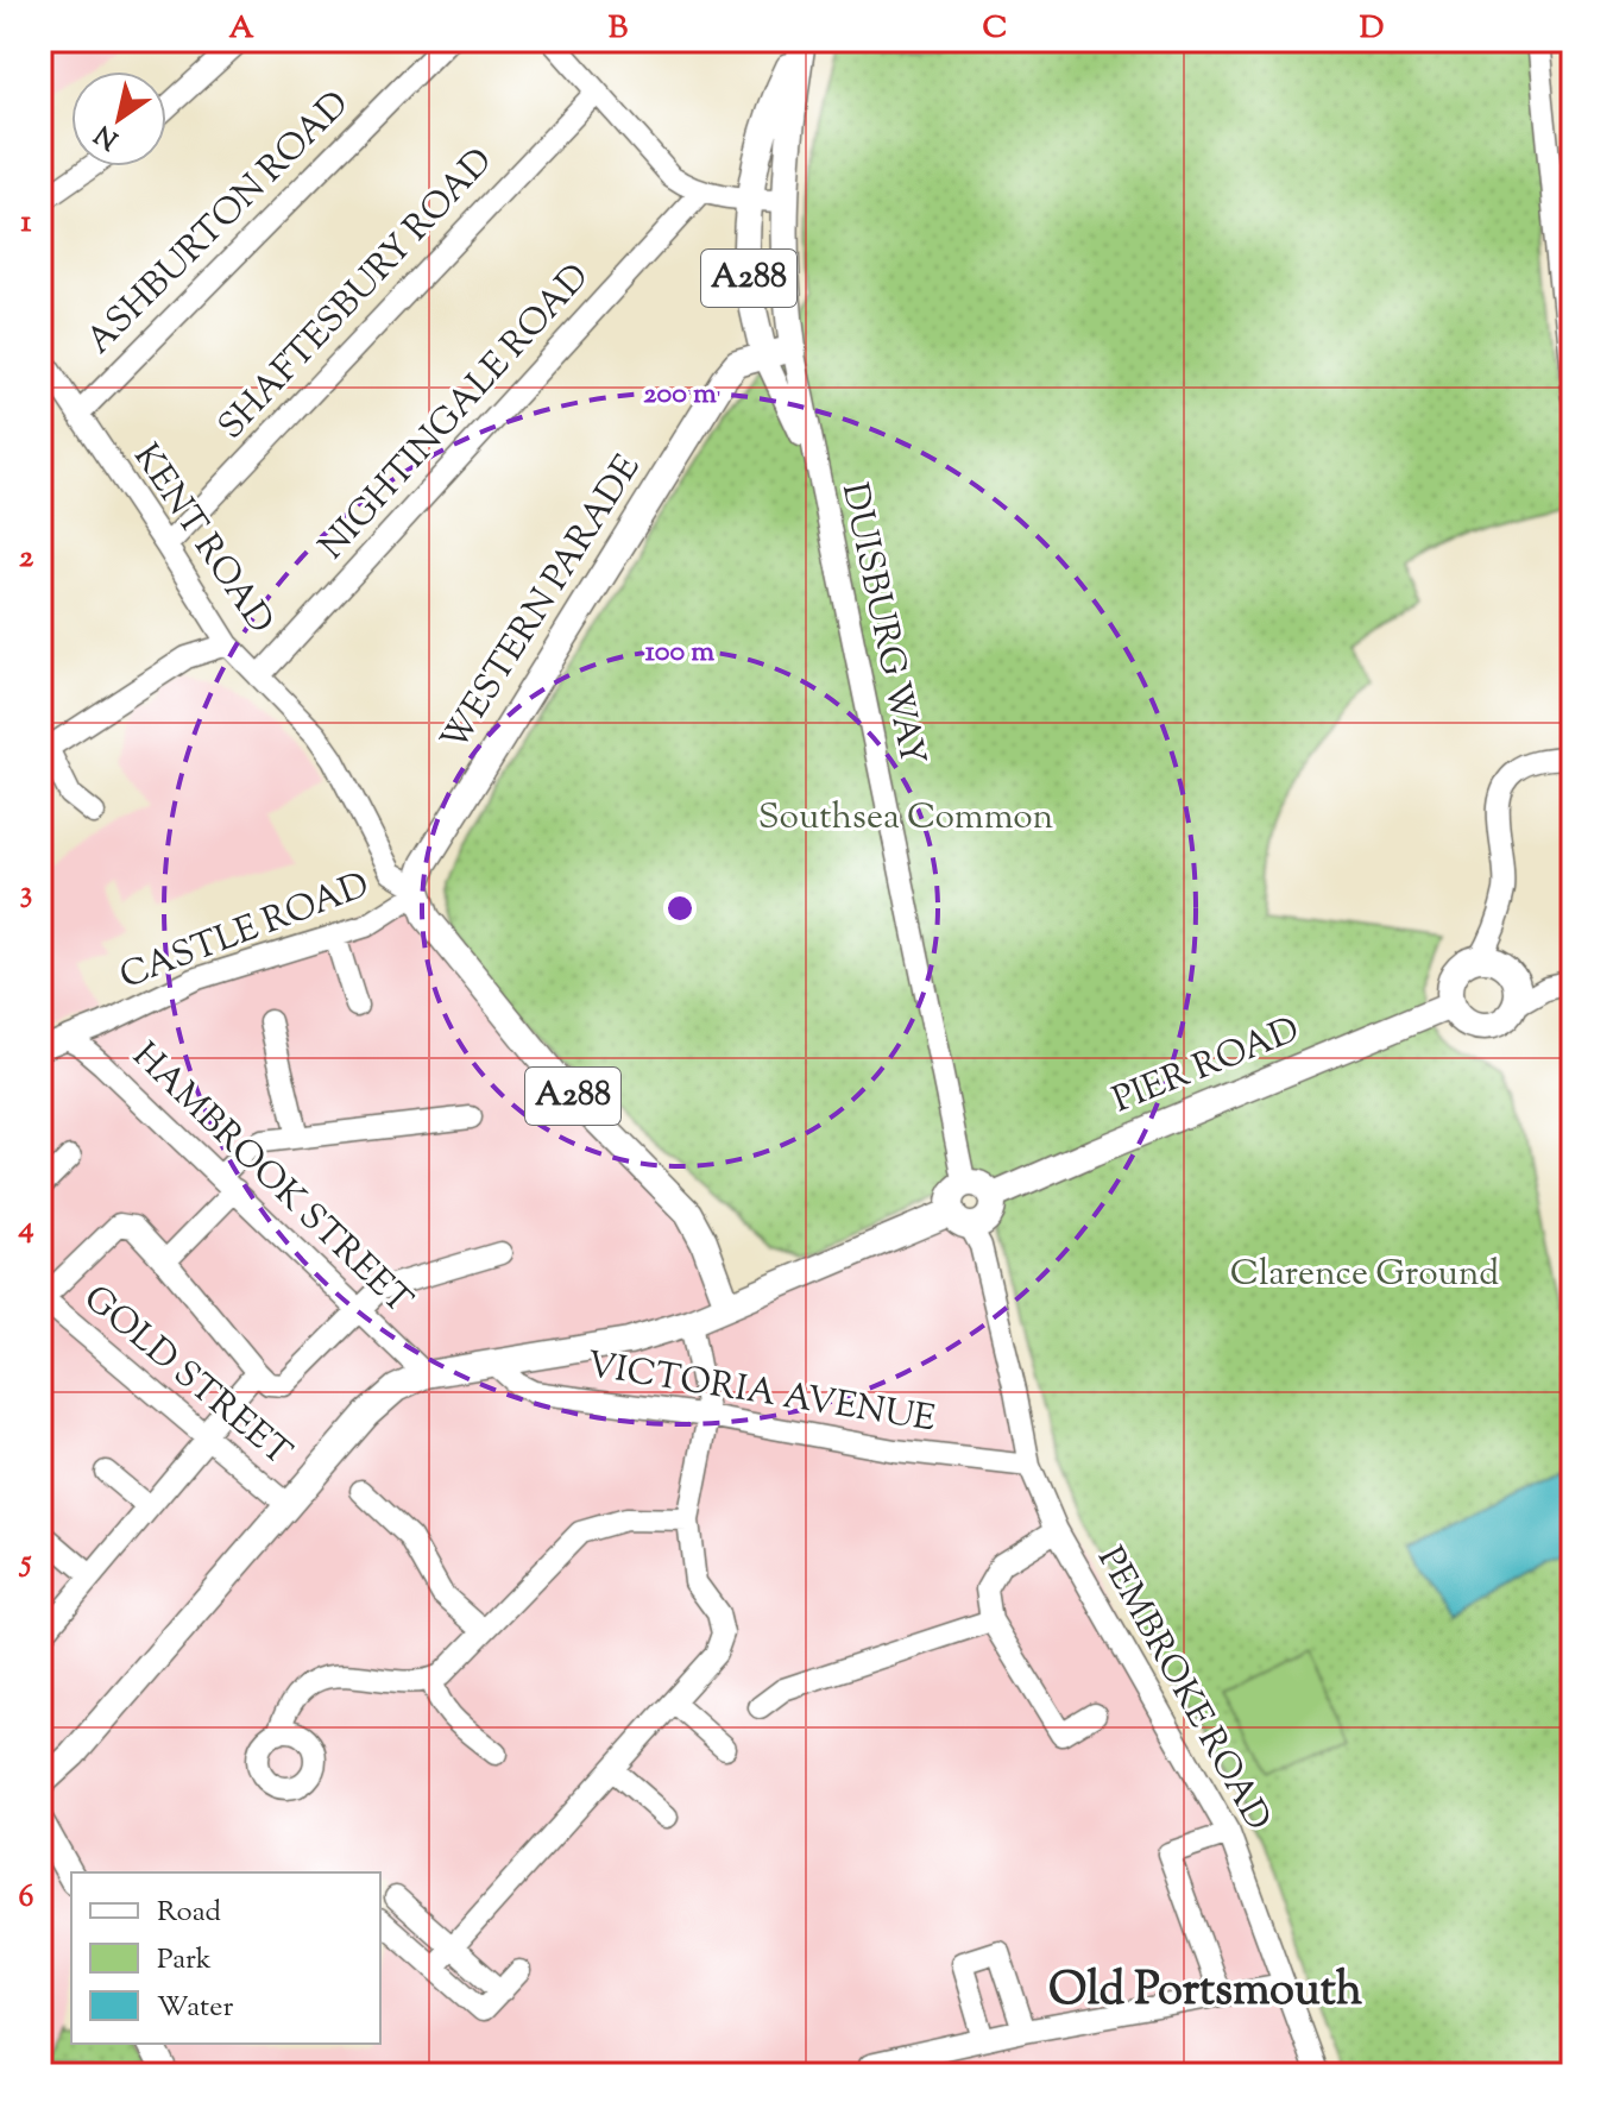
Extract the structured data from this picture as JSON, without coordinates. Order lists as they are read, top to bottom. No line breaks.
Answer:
{"streets":{"main road":["A288","WESTERN PARADE","PIER ROAD"],"street":["ASHBURTON ROAD","SHAFTESBURY ROAD","NIGHTINGALE ROAD","KENT ROAD","DUISBURG WAY","CASTLE ROAD","HAMBROOK STREET","GOLD STREET","VICTORIA AVENUE","PEMBROKE ROAD"]},"crossings":[["ASHBURTON ROAD","KENT ROAD"],["A288","KENT ROAD"],["A288","WESTERN PARADE"],["A288","DUISBURG WAY"],["A288","CASTLE ROAD"],["SHAFTESBURY ROAD","KENT ROAD"],["NIGHTINGALE ROAD","KENT ROAD"],["KENT ROAD","WESTERN PARADE"],["KENT ROAD","CASTLE ROAD"],["WESTERN PARADE","DUISBURG WAY"],["WESTERN PARADE","CASTLE ROAD"],["DUISBURG WAY","PIER ROAD"],["DUISBURG WAY","PEMBROKE ROAD"],["CASTLE ROAD","HAMBROOK STREET"],["PIER ROAD","PEMBROKE ROAD"],["VICTORIA AVENUE","PEMBROKE ROAD"]],"districts":["Old Portsmouth"],"parks":["Southsea Common","Clarence Ground"],"legend":["Road","Park","Water"],"north":"bottom left","grid":{"columns":["A","B","C","D"],"rows":["1","2","3","4","5","6"]},"rings":["200 m","100 m"]}
